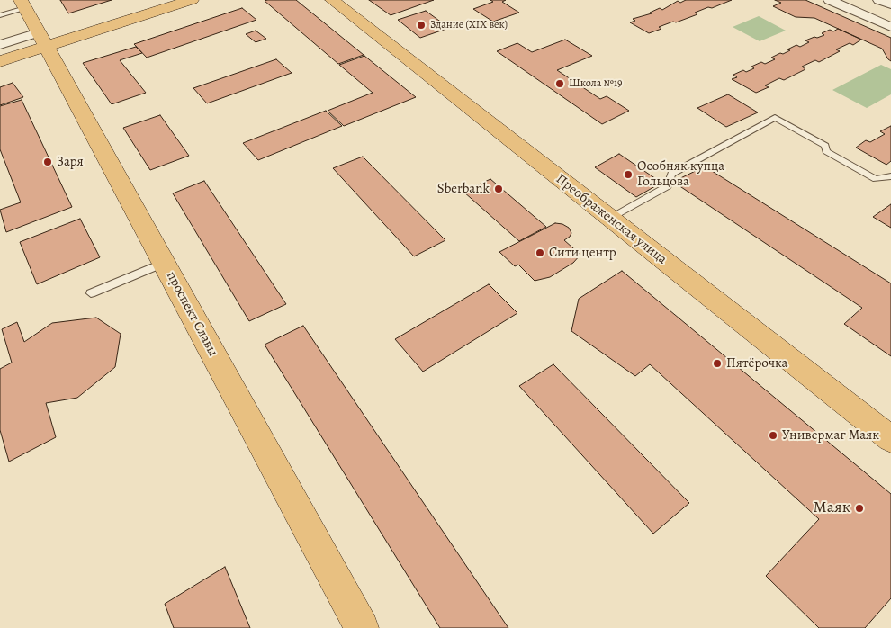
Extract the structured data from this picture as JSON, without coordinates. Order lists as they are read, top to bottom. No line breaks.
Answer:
{"streets":{"main road":["Преображенская улица","проспект Славы"]},"places":["Здание (XIX век)","Школа №19","Заря","Особняк купца Гольцова","Sberbank","Сити центр","Пятёрочка","Универмаг Маяк","Маяк"]}
